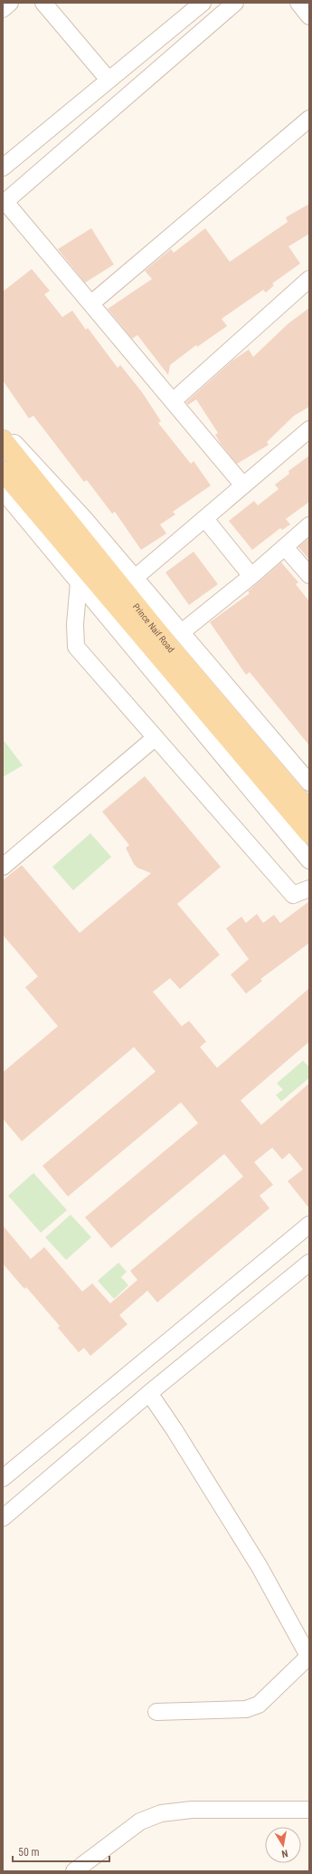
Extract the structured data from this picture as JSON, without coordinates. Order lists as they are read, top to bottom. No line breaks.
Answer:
{"streets":{"main road":["Prince Naif Road"]},"scale_bar":"50 m","north":"bottom"}
